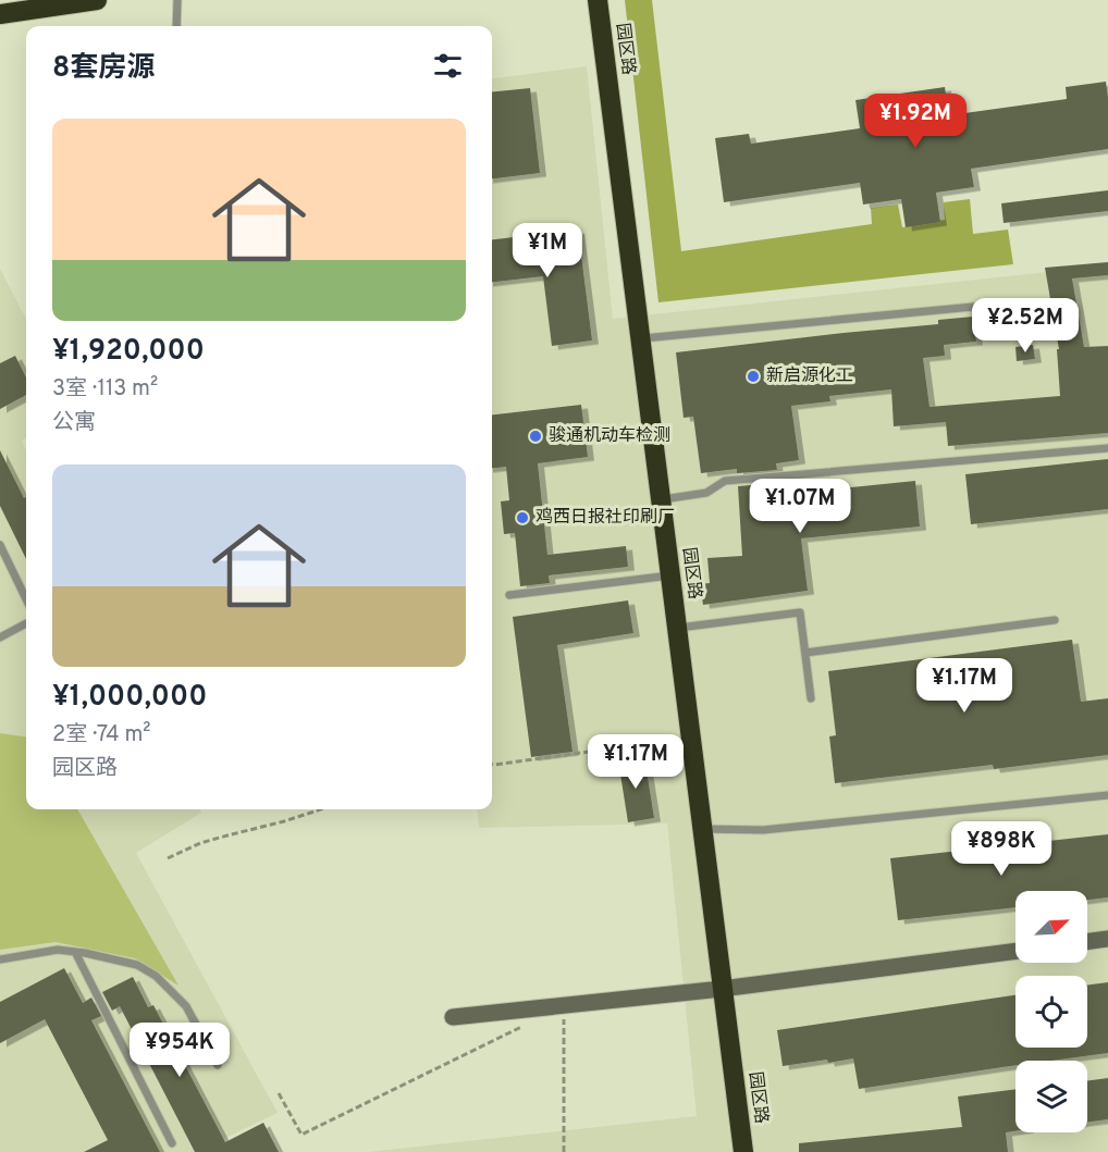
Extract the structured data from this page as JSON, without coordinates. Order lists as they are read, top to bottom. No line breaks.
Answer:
{"streets":{"highway":["园区路"]},"places":["新启源化工","骏通机动车检测","鸡西日报社印刷厂"],"north":"top right","page":{"heading":"8套房源","price":["¥1.92M","¥1M","¥2.52M","¥1.07M","¥1.17M","¥1.17M","¥898K","¥954K"],"list":[{"name":"¥1,920,000","note":"3室 · 113 m² · 公寓"},{"name":"¥1,000,000","note":"2室 · 74 m² · 园区路"}]}}
